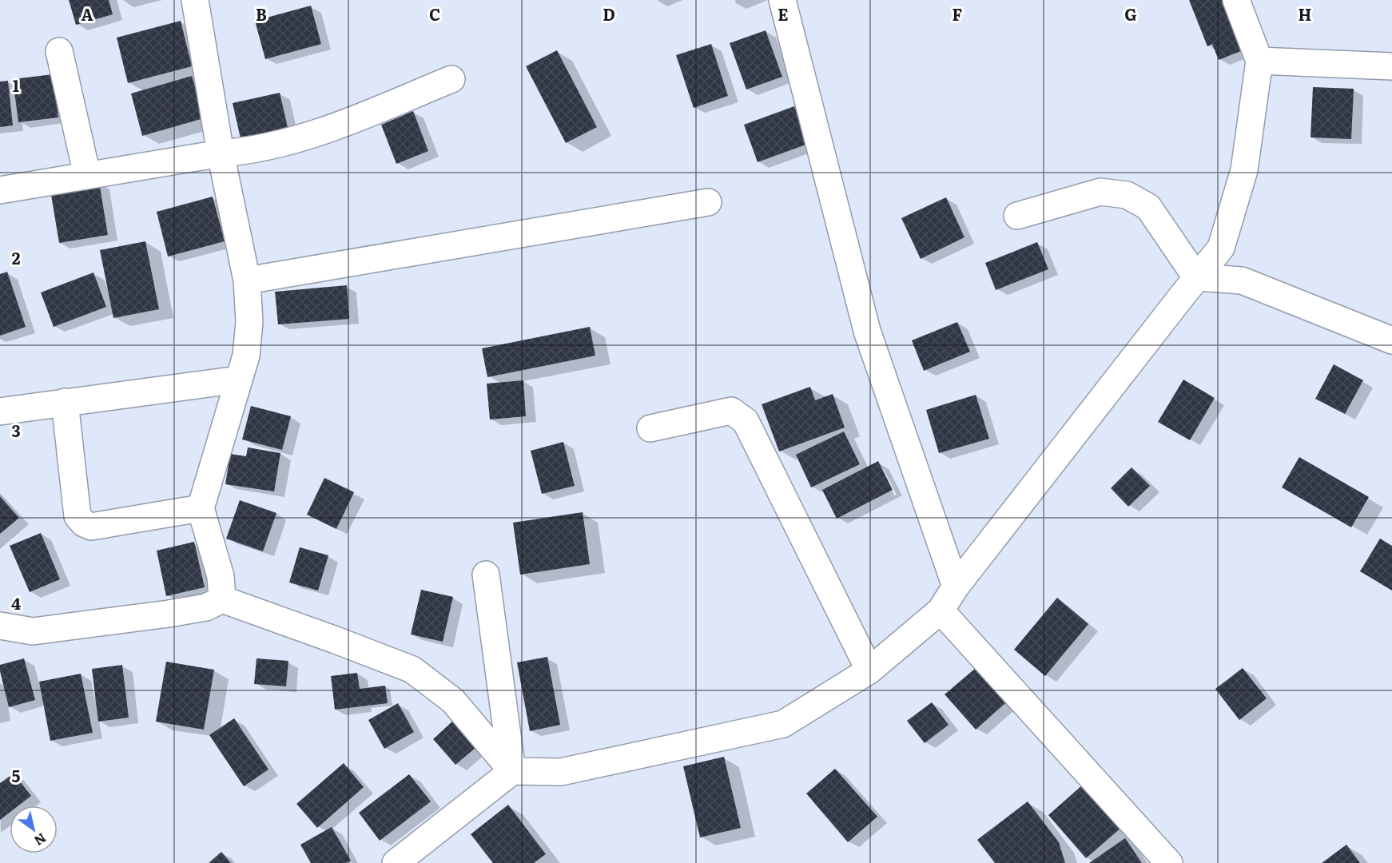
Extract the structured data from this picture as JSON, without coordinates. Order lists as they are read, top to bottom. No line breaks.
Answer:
{"north":"bottom right","grid":{"columns":["A","B","C","D","E","F","G","H"],"rows":["1","2","3","4","5"]}}
